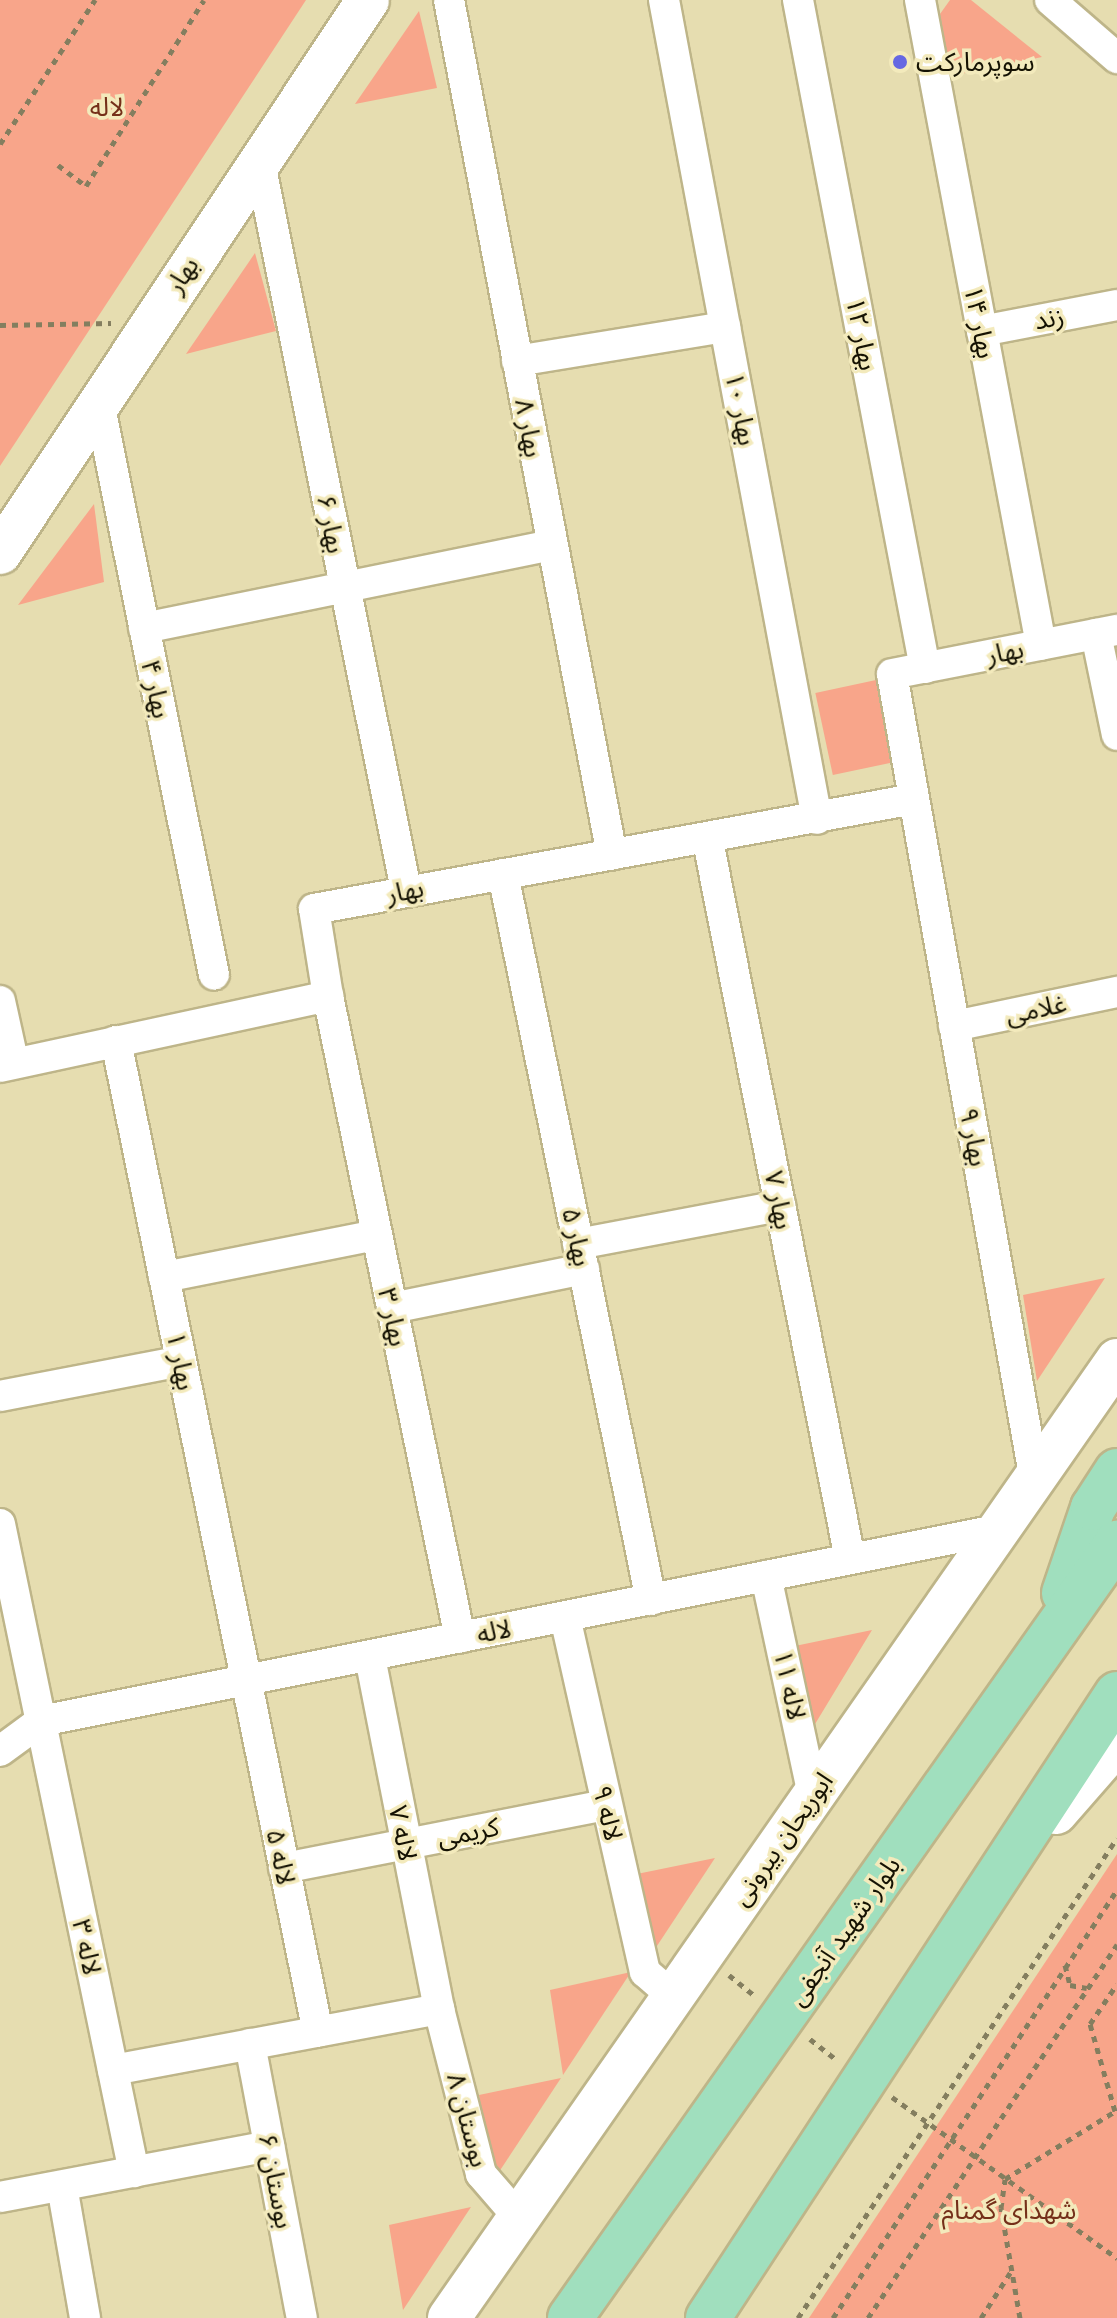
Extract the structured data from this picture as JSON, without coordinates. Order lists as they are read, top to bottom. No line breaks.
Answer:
{"streets":{"main road":["بلوار شهید آنجفی"],"street":["بهار","زند","بهار ۱۴","بهار ۱۲","بهار ۱۰","بهار ۸","بهار ۶","بهار ۴","غلامی","بهار ۹","بهار ۷","بهار ۵","بهار ۳","بهار ۱","لاله","لاله ۱۱","لاله ۹","کریمی","لاله ۷","ابوریحان بیرونی","لاله ۵","لاله ۳","بوستان ۸","بوستان ۶"]},"crossings":[["بهار","بهار ۱۴"],["بهار","بهار ۱۲"],["بهار","بهار ۱۰"],["بهار","بهار ۸"],["بهار","بهار ۶"],["بهار","بهار ۴"],["بهار","بهار ۹"],["بهار","بهار ۷"],["بهار","بهار ۵"],["بهار","بهار ۳"],["زند","بهار ۱۴"],["غلامی","بهار ۹"],["بهار ۹","ابوریحان بیرونی"],["بهار ۷","لاله"],["بهار ۵","لاله"],["بهار ۳","لاله"],["بهار ۱","لاله"],["بهار ۱","لاله ۵"],["لاله","لاله ۱۱"],["لاله","لاله ۹"],["لاله","لاله ۷"],["لاله","ابوریحان بیرونی"],["لاله","لاله ۵"],["لاله","لاله ۳"],["لاله ۱۱","ابوریحان بیرونی"],["لاله ۹","کریمی"],["لاله ۹","ابوریحان بیرونی"],["کریمی","لاله ۷"],["کریمی","لاله ۵"],["لاله ۷","بوستان ۸"],["ابوریحان بیرونی","بوستان ۸"]],"parks":["لاله","شهدای گمنام"],"places":["سوپرمارکت"]}
